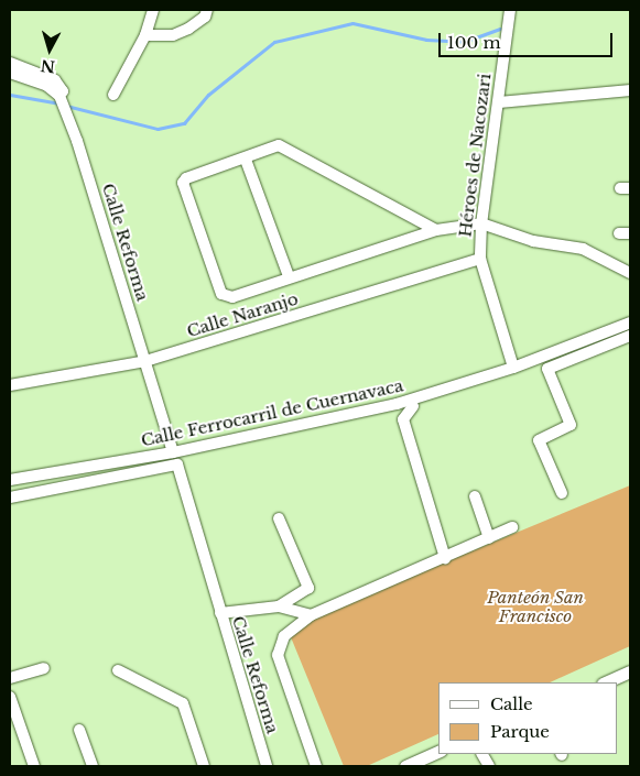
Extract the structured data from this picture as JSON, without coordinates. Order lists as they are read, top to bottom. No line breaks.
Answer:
{"streets":{"street":["Héroes de Nacozari","Calle Reforma","Calle Naranjo","Calle Ferrocarril de Cuernavaca"]},"crossings":[["Héroes de Nacozari","Calle Naranjo"],["Héroes de Nacozari","Calle Ferrocarril de Cuernavaca"],["Calle Reforma","Calle Naranjo"],["Calle Reforma","Calle Ferrocarril de Cuernavaca"]],"parks":["Panteón San Francisco"],"legend":["Calle","Parque"],"scale_bar":"100 m","north":"bottom"}
